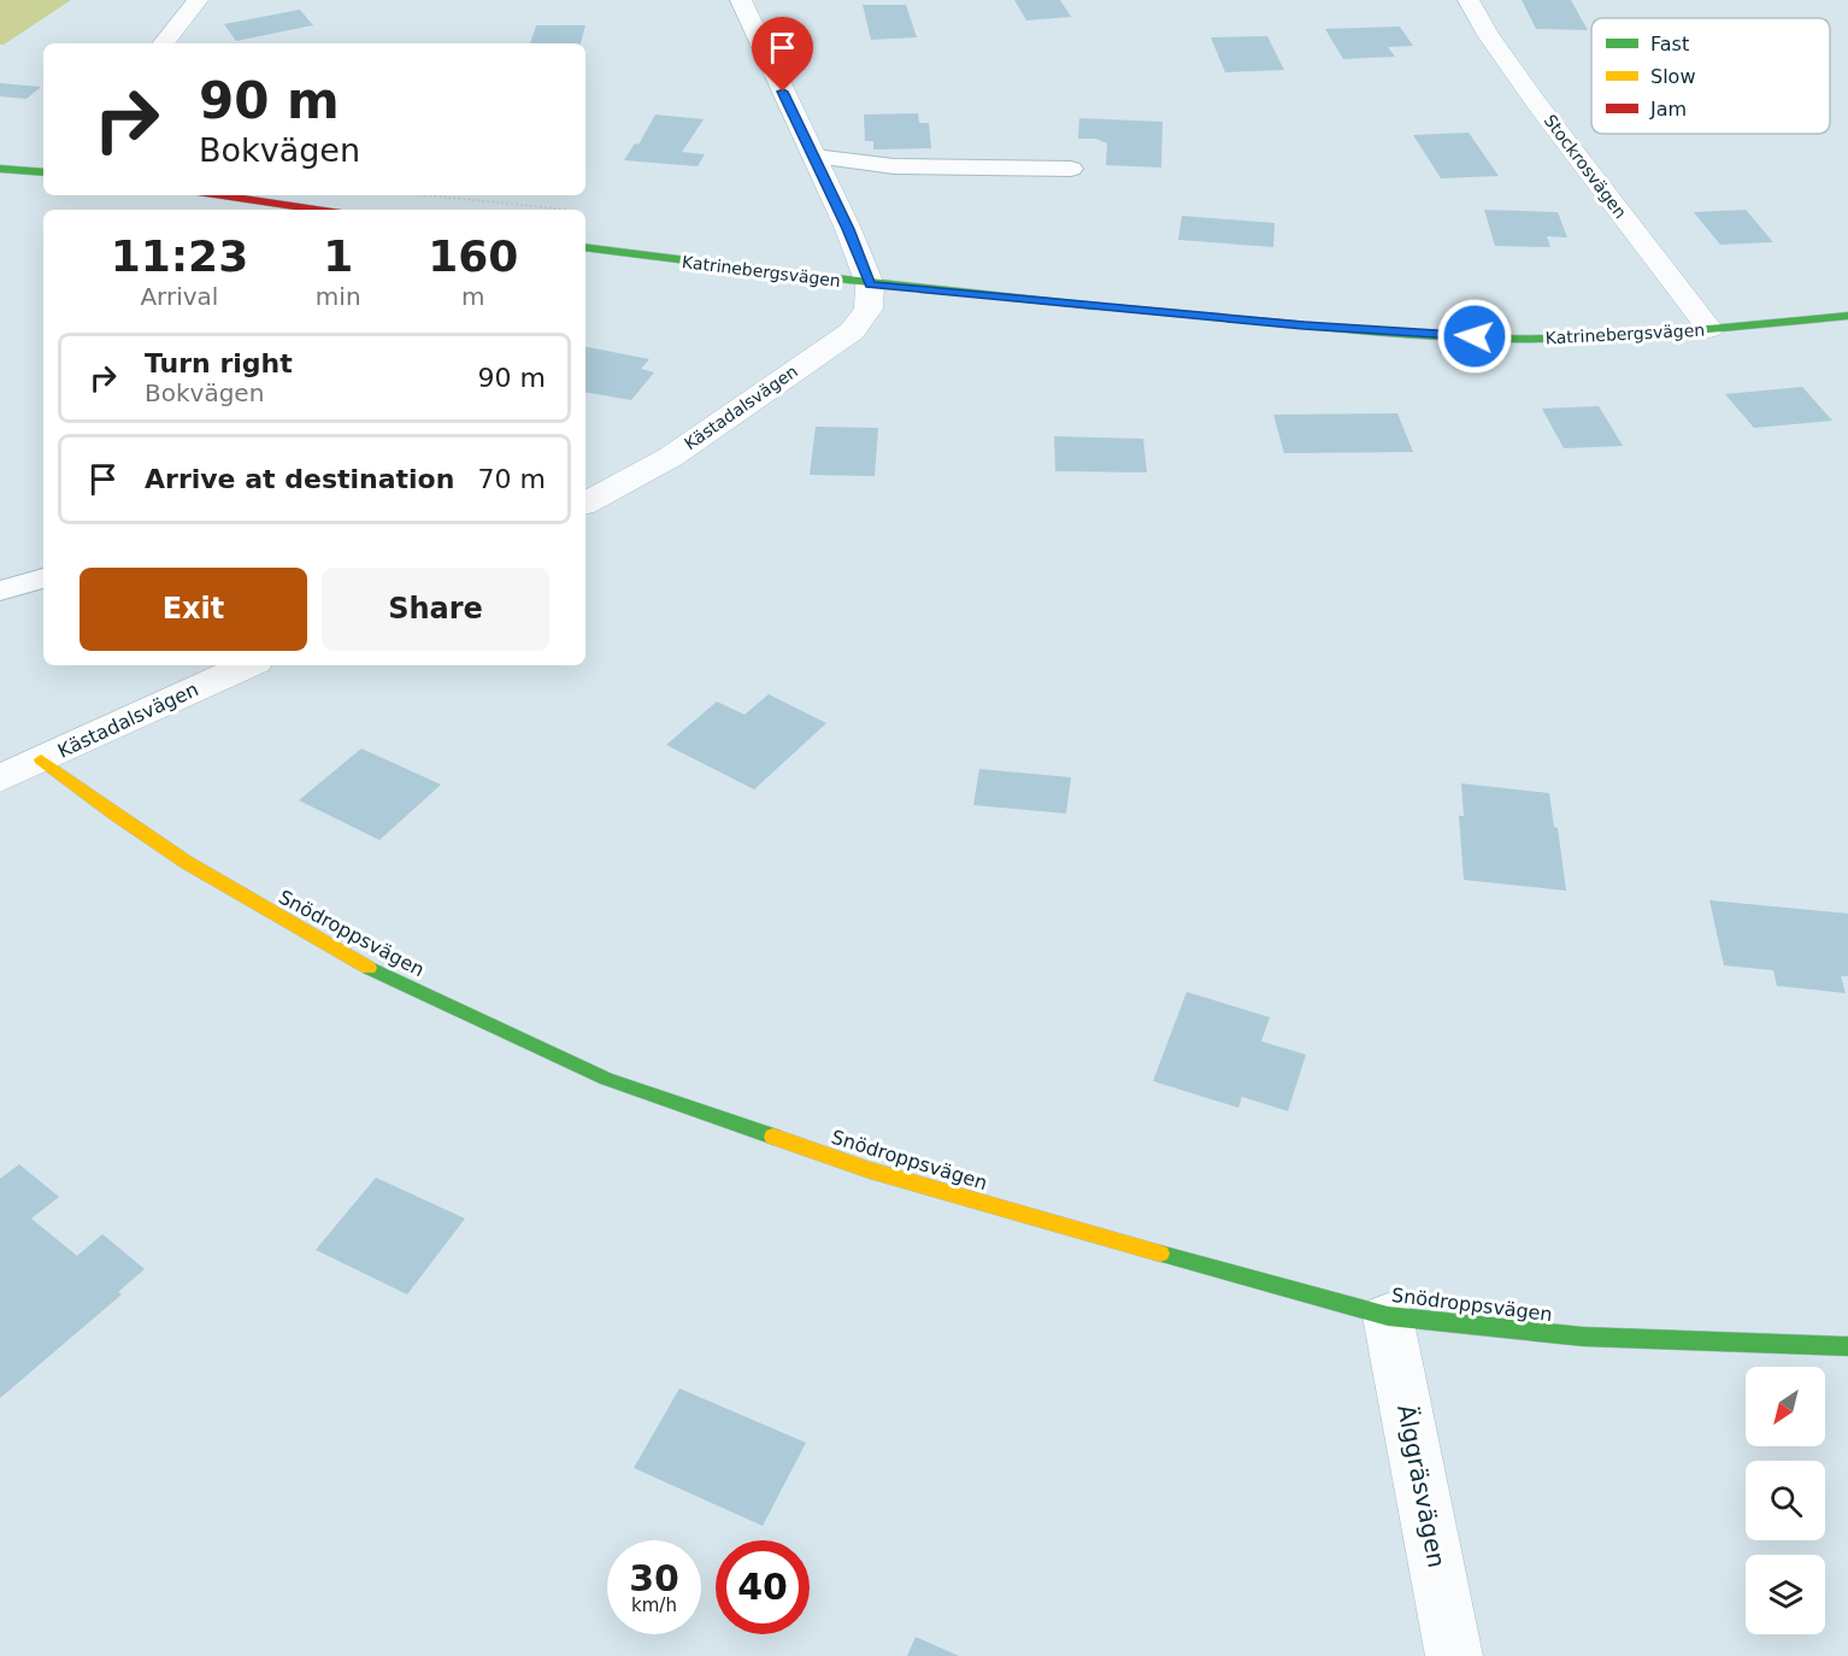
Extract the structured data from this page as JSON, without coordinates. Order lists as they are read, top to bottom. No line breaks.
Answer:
{"streets":{"street":["Stockrosvägen","Katrinebergsvägen","Kästadalsvägen","Snödroppsvägen","Älggräsvägen"]},"crossings":[["Stockrosvägen","Katrinebergsvägen"],["Katrinebergsvägen","Kästadalsvägen"],["Kästadalsvägen","Snödroppsvägen"],["Snödroppsvägen","Älggräsvägen"]],"legend":["Fast","Slow","Jam"],"north":"bottom left","page":{"turn":["90 m","Bokvägen"],"eta":["11:23","Arrival","1","min","160","m"],"list":[{"name":"Turn right","note":"Bokvägen","value":"90 m"},{"name":"Arrive at destination","value":"70 m"}],"buttons":["Exit","Share"],"speed":"30 km/h","limit":"40"}}
